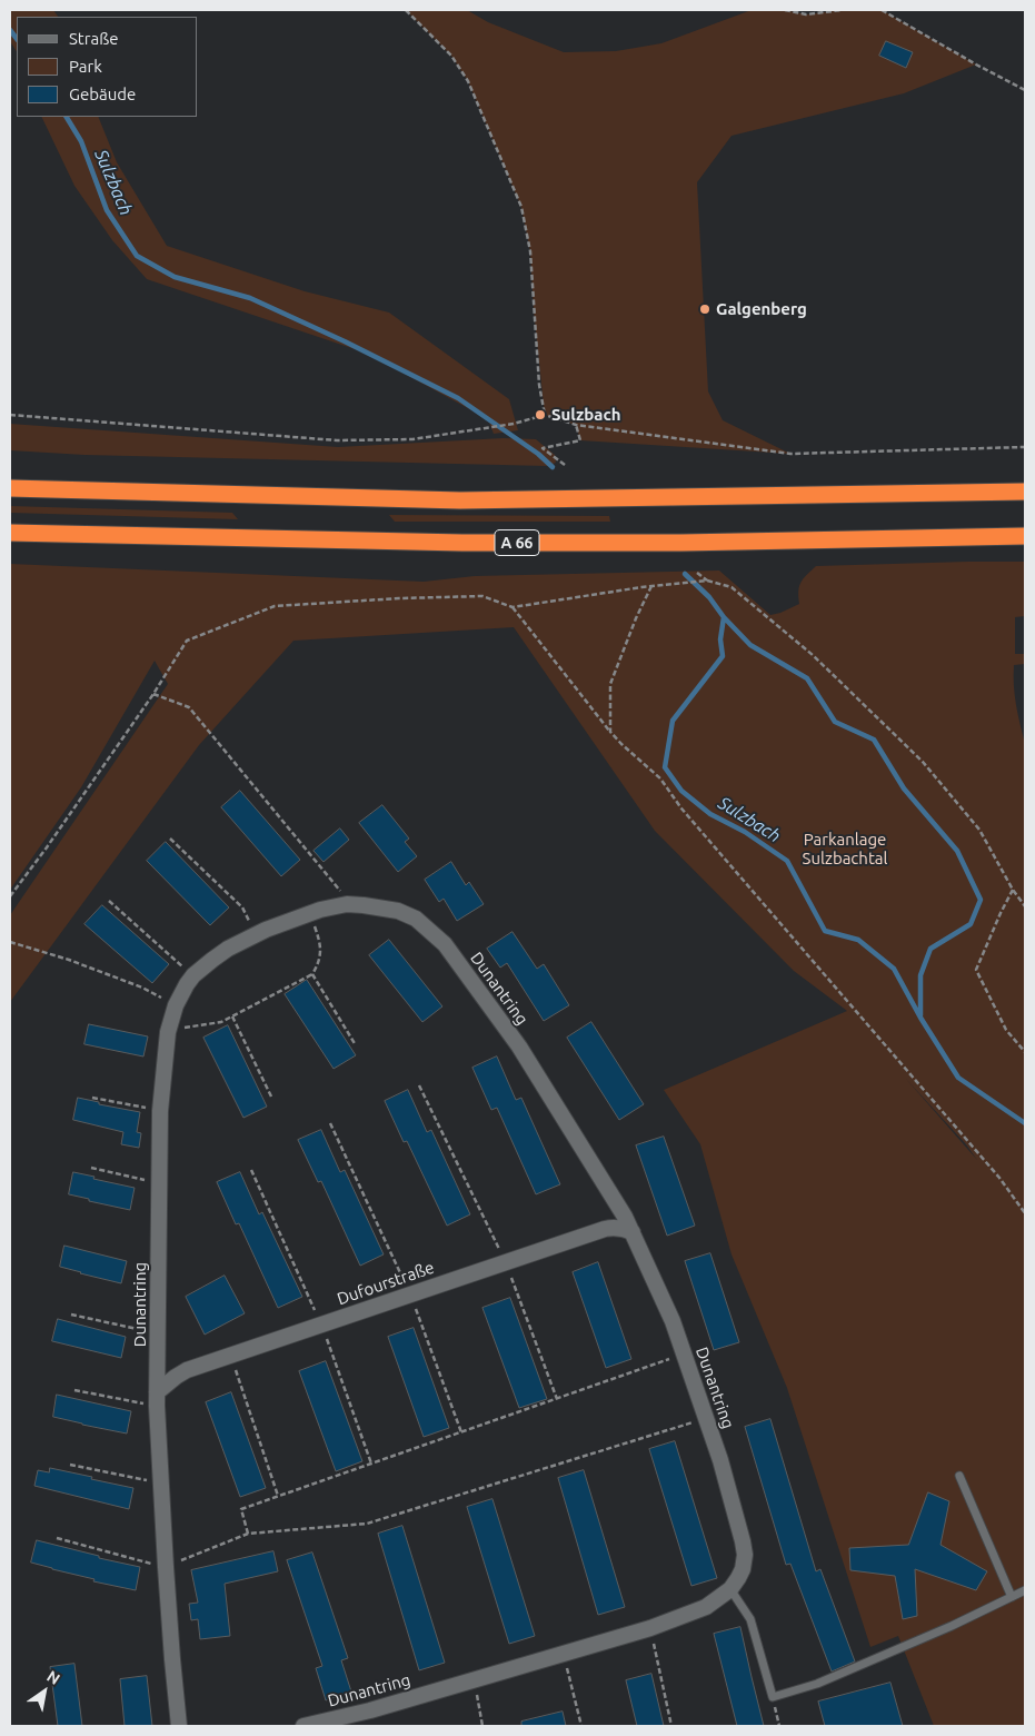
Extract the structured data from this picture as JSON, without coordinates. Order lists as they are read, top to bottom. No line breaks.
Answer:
{"streets":{"highway":["A 66"],"street":["Dunantring","Dufourstraße"]},"crossings":[["Dunantring","Dufourstraße"]],"water":["Sulzbach"],"parks":["Parkanlage Sulzbachtal"],"places":["Galgenberg","Sulzbach"],"legend":["Straße","Park","Gebäude"],"north":"top right"}
